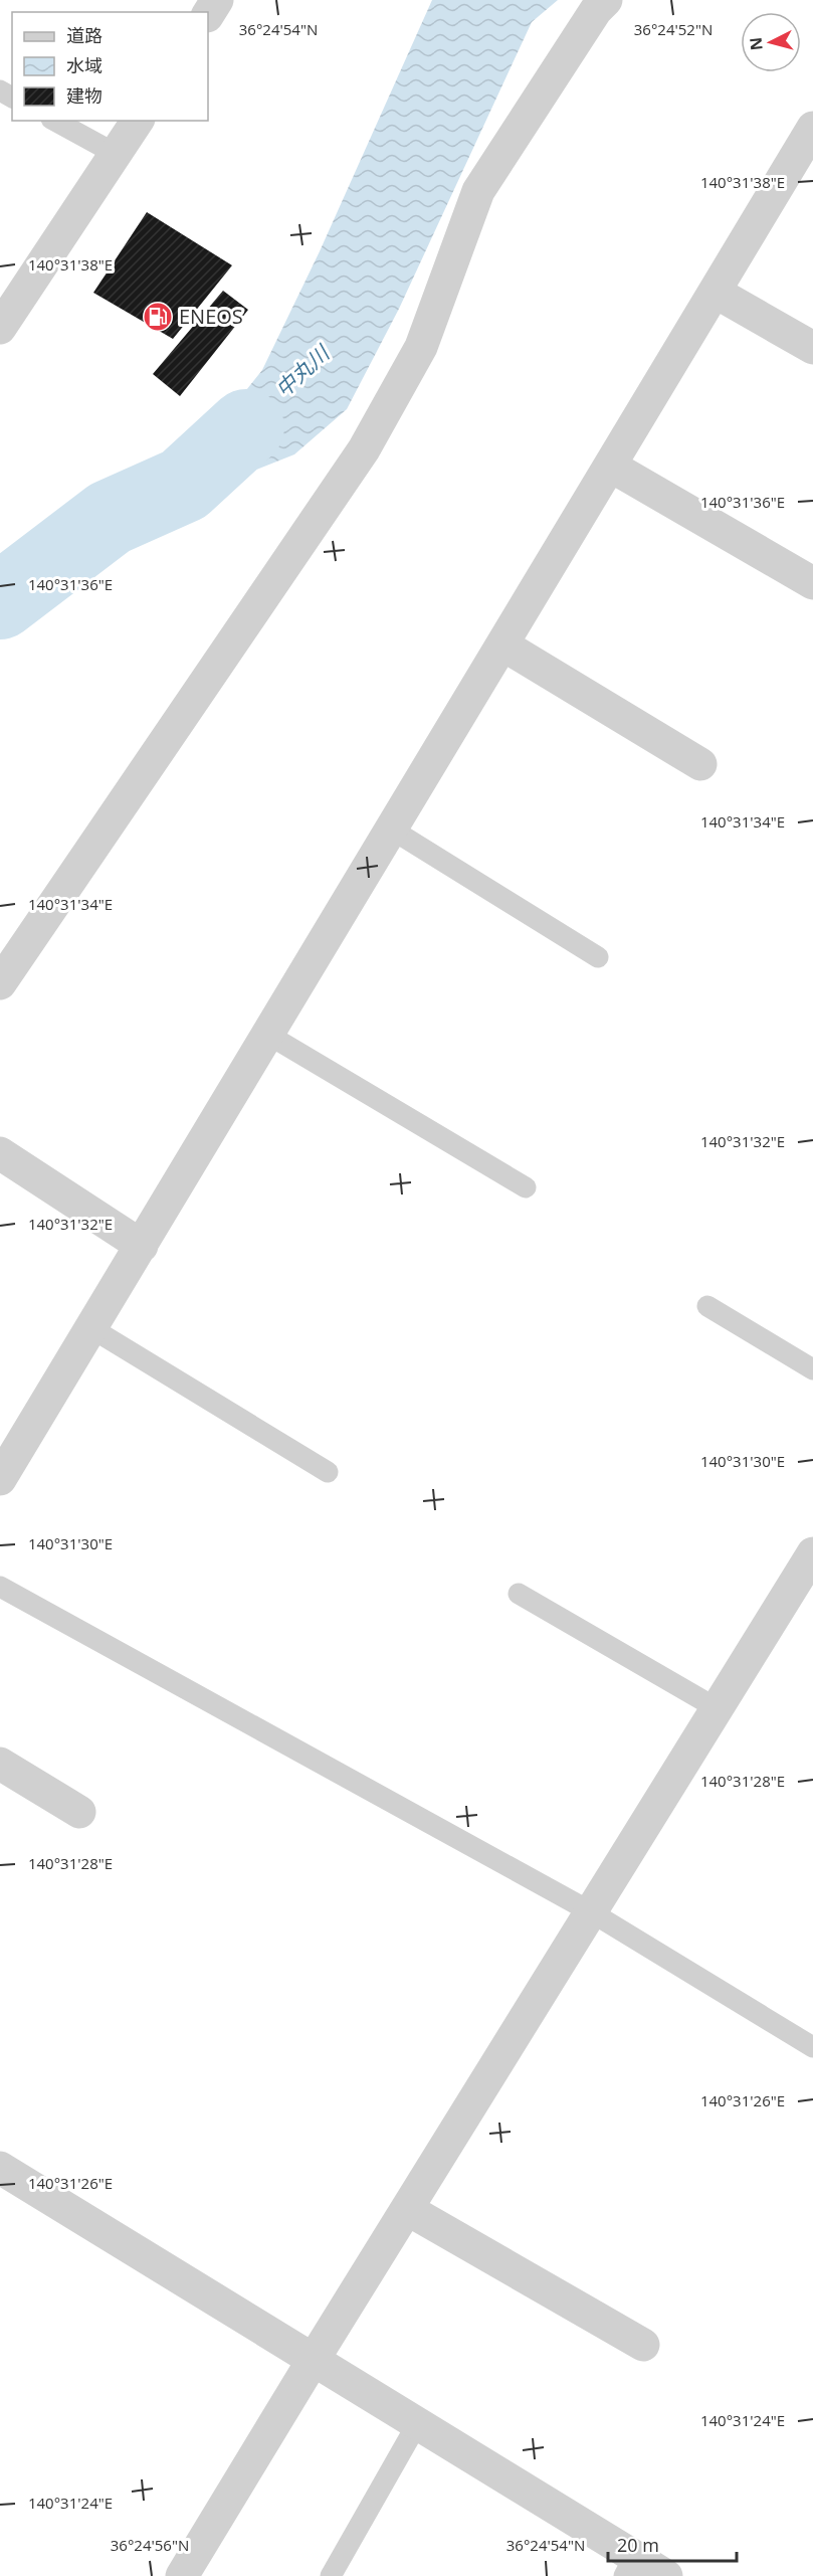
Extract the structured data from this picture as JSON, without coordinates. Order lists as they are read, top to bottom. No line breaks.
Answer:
{"water":["中丸川"],"places":{"fuel station":["ENEOS"]},"legend":["道路","水域","建物"],"scale_bar":"20 m","north":"left","coordinates":["36°24'54\"N","36°24'52\"N","140°31'38\"E","140°31'36\"E","140°31'34\"E","140°31'32\"E","140°31'30\"E","140°31'28\"E","140°31'26\"E","140°31'24\"E","36°24'56\"N"]}
